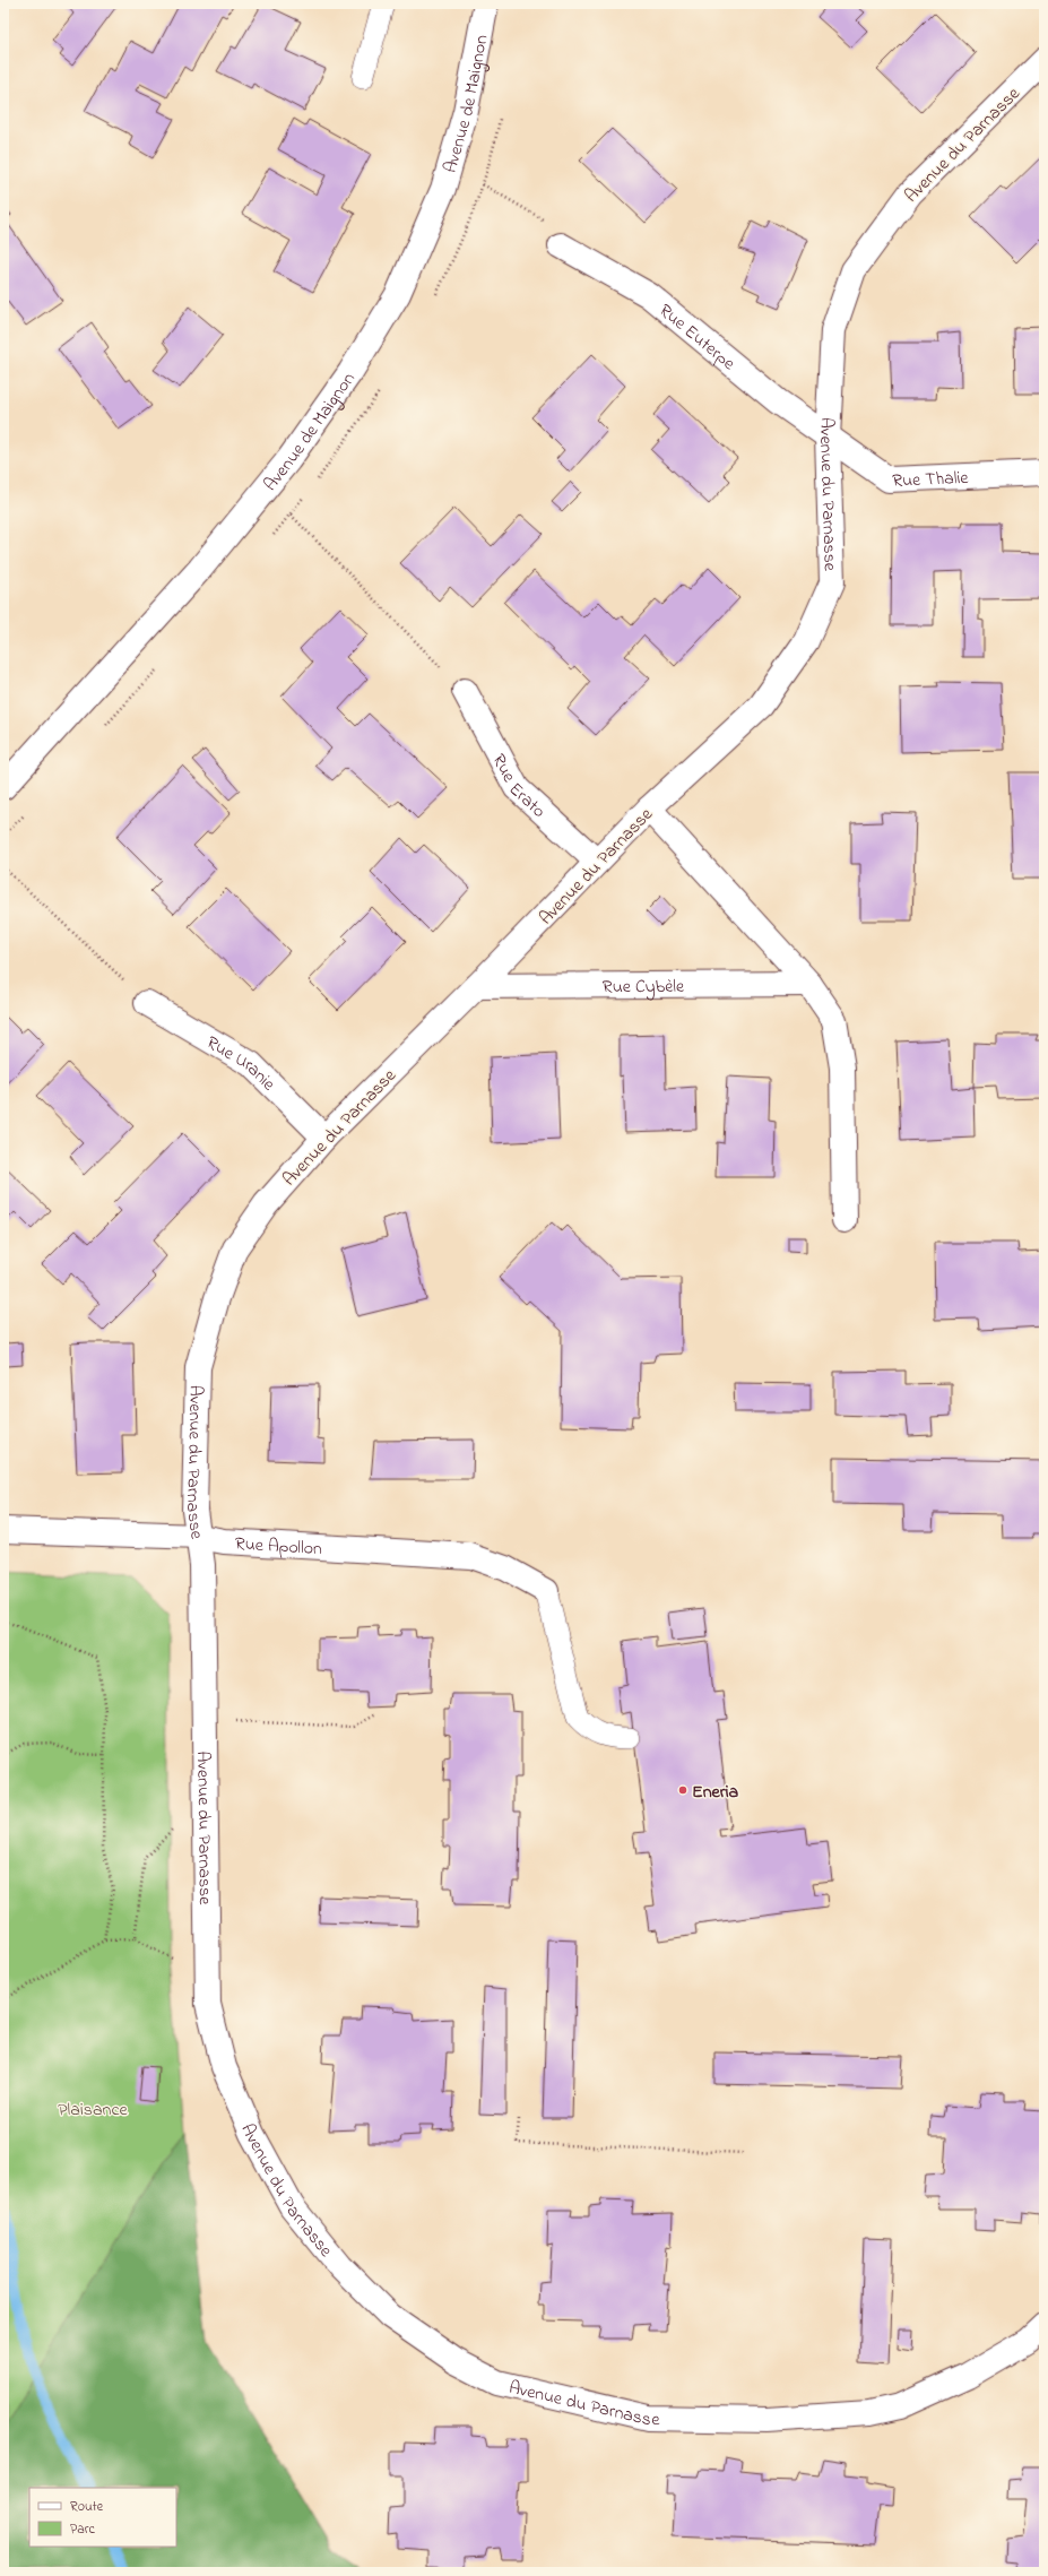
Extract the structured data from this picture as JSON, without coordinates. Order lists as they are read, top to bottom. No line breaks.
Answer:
{"streets":{"street":["Avenue de Maignon","Avenue du Parnasse","Rue Euterpe","Rue Thalie","Rue Erato","Rue Cybèle","Rue Uranie","Rue Apollon"]},"crossings":[["Avenue du Parnasse","Rue Euterpe"],["Avenue du Parnasse","Rue Thalie"],["Avenue du Parnasse","Rue Erato"],["Avenue du Parnasse","Rue Cybèle"],["Avenue du Parnasse","Rue Uranie"],["Avenue du Parnasse","Rue Apollon"],["Rue Euterpe","Rue Thalie"]],"parks":["Plaisance"],"places":["Eneria"],"legend":["Route","Parc"]}
